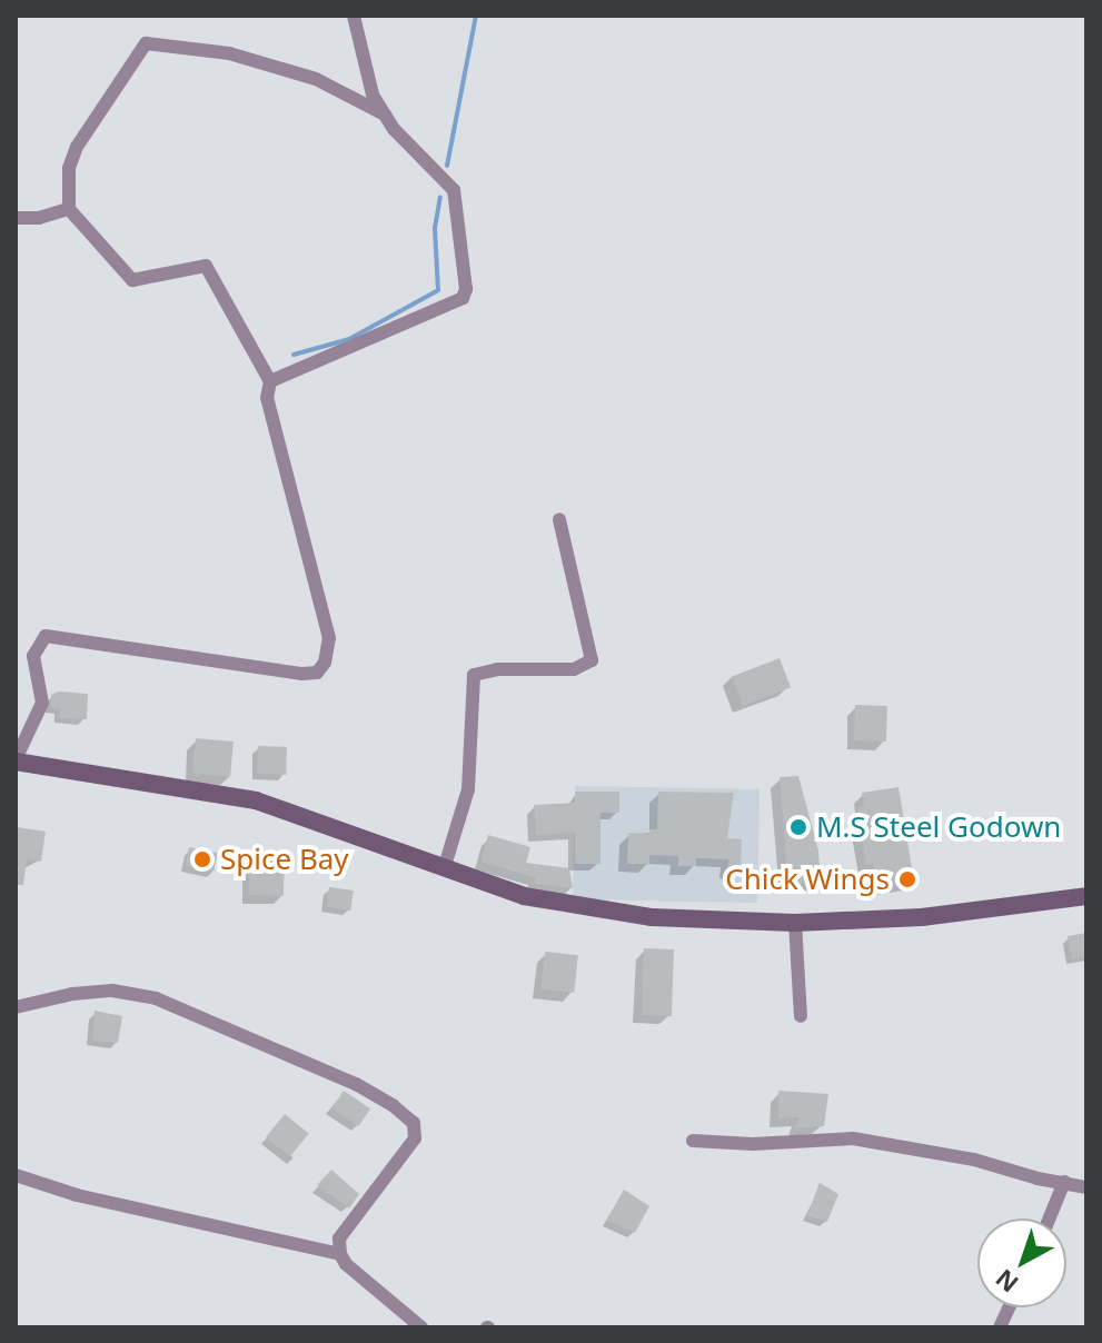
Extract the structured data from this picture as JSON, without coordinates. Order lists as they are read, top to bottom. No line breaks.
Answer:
{"places":["M.S Steel Godown","Spice Bay","Chick Wings"],"north":"bottom left"}
